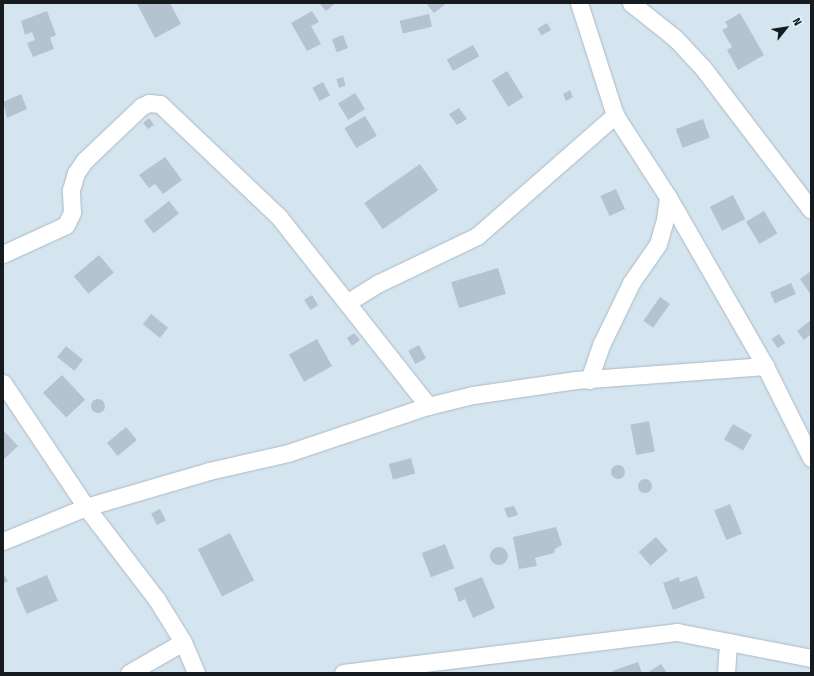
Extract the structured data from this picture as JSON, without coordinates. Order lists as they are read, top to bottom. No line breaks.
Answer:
{"north":"top right"}
